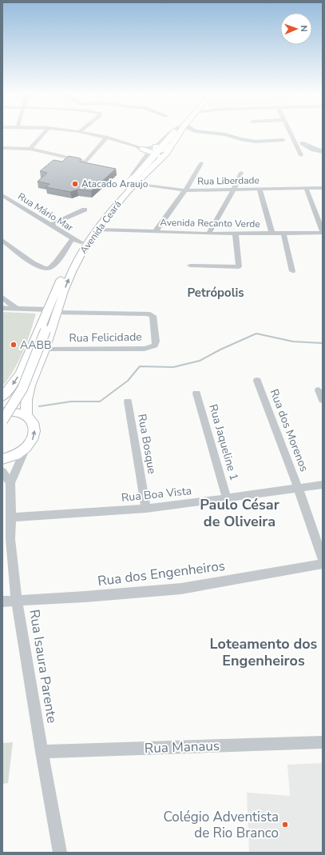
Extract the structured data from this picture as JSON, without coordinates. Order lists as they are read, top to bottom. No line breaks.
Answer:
{"streets":{"main road":["Avenida Ceará"],"street":["Rua Liberdade","Rua Mário Mar","Avenida Recanto Verde","Rua Felicidade","Rua dos Morenos","Rua Jaqueline 1","Rua Bosque","Rua Boa Vista","Rua dos Engenheiros","Rua Isaura Parente","Rua Manaus"]},"crossings":[["Rua Liberdade","Avenida Ceará"],["Rua Mário Mar","Avenida Ceará"],["Avenida Recanto Verde","Avenida Ceará"],["Avenida Ceará","Rua Felicidade"],["Rua dos Morenos","Rua Boa Vista"],["Rua Jaqueline 1","Rua Boa Vista"],["Rua Bosque","Rua Boa Vista"],["Rua Boa Vista","Rua Isaura Parente"],["Rua dos Engenheiros","Rua Isaura Parente"],["Rua Isaura Parente","Rua Manaus"]],"districts":["Petrópolis","Paulo César de Oliveira","Loteamento dos Engenheiros"],"places":["Atacado Araujo","AABB","Colégio Adventista de Rio Branco"],"north":"right"}
